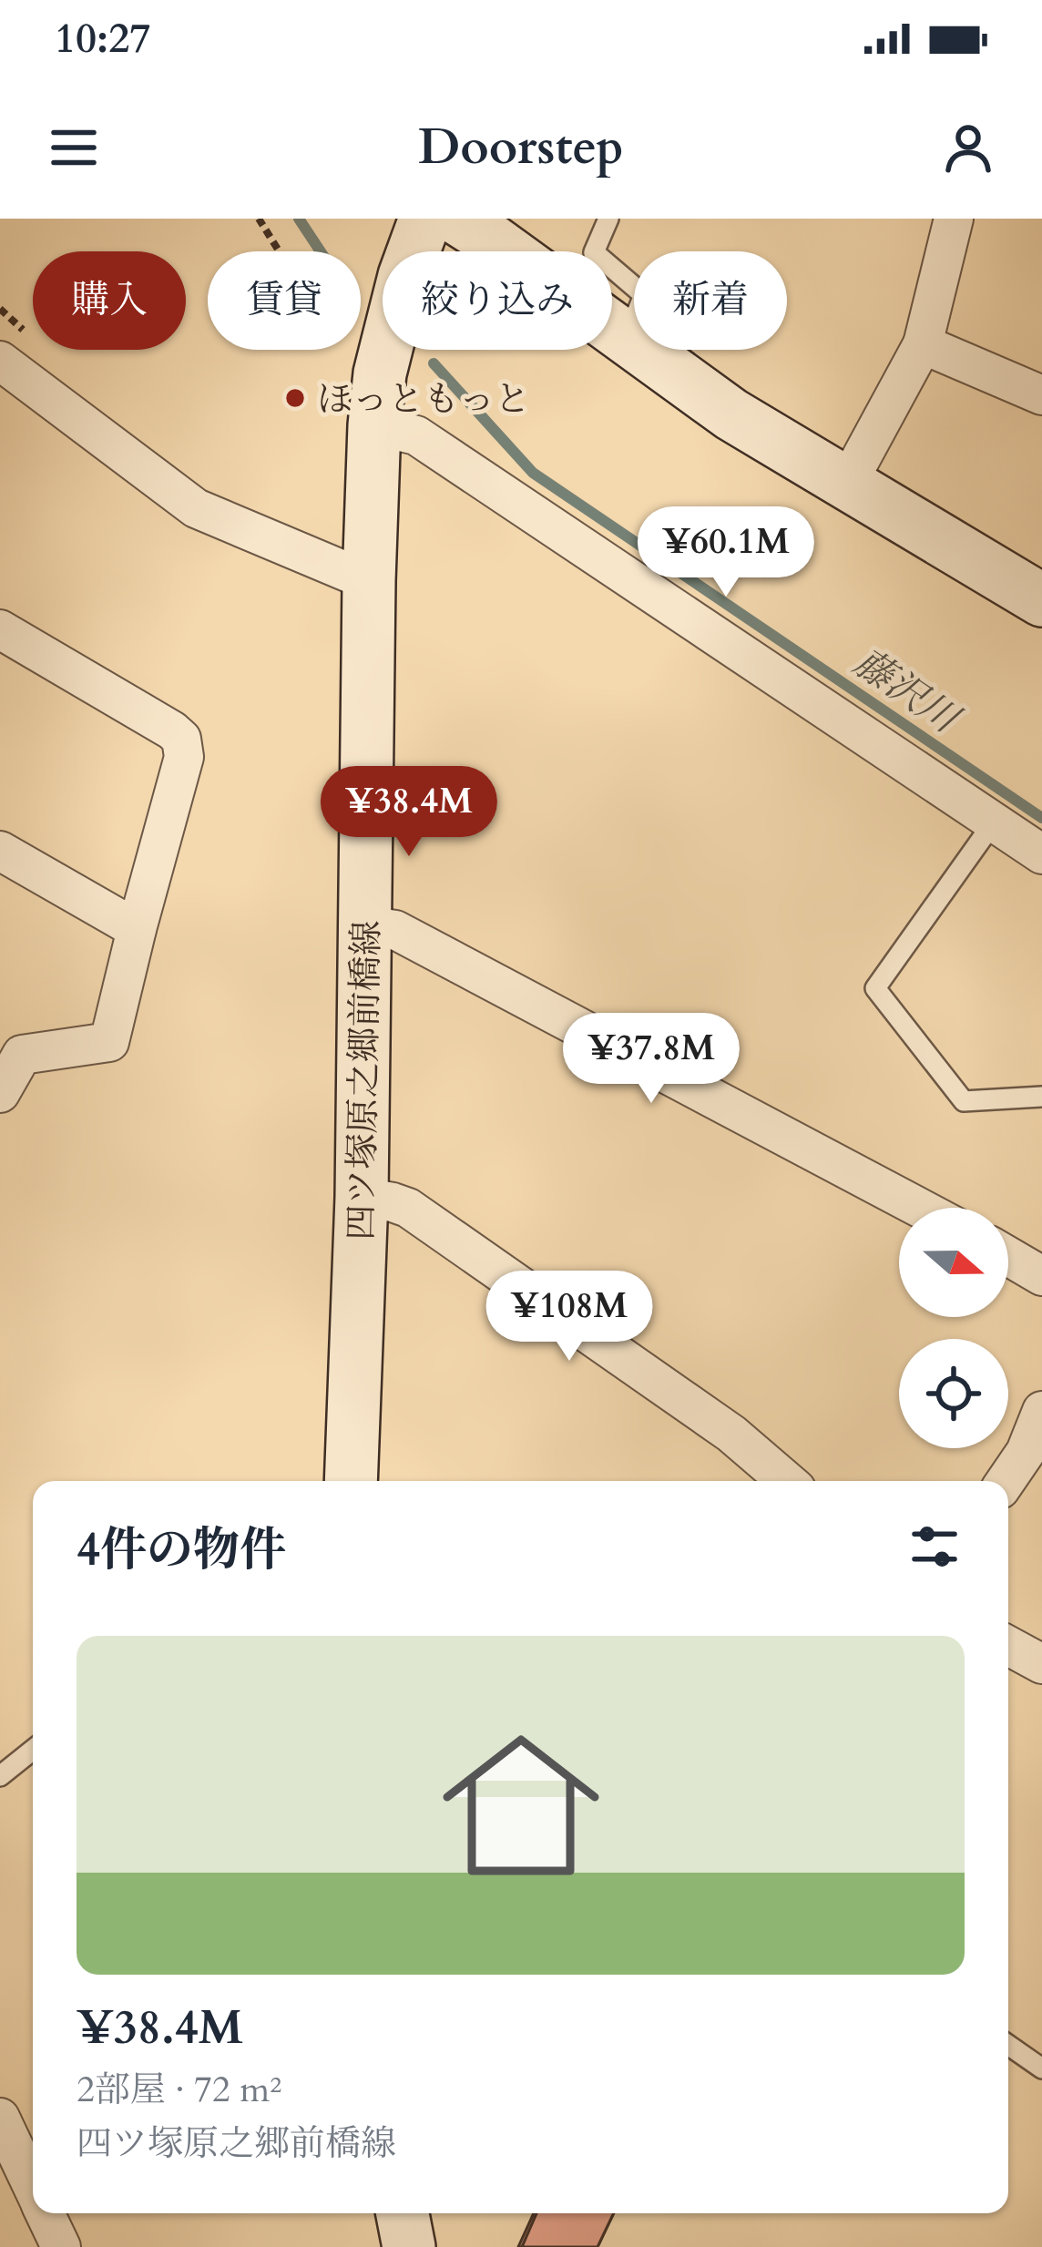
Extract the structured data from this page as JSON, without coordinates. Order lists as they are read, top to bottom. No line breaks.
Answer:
{"streets":{"main road":["四ツ塚原之郷前橋線"]},"water":["藤沢川"],"places":["ほっともっと"],"north":"right","page":{"status":"10:27","header":"Doorstep","chip":["購入","賃貸","絞り込み","新着"],"price":["¥60.1M","¥38.4M","¥37.8M","¥108M"],"heading":"4件の物件","list":[{"name":"¥38.4M","note":"2部屋 · 72 m² · 四ツ塚原之郷前橋線"}]}}
